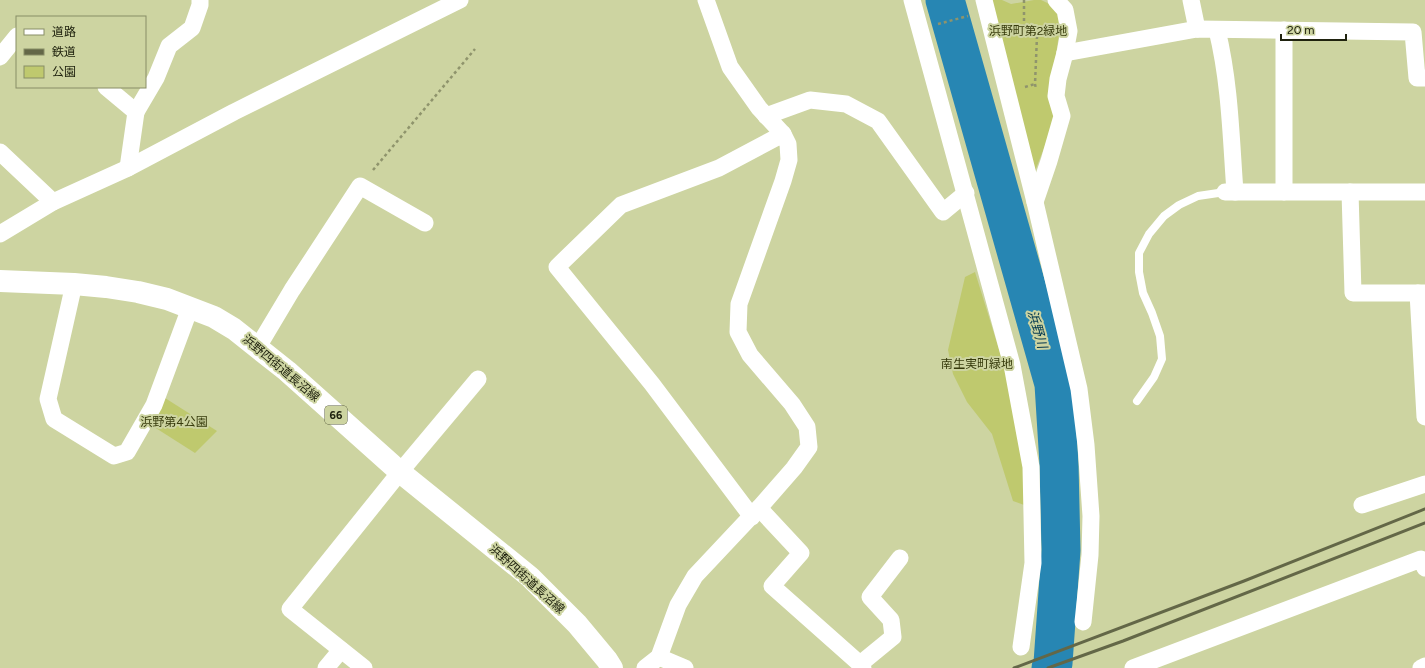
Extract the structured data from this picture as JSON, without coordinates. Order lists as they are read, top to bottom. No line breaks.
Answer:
{"streets":{"main road":["浜野四街道長沼線","66"]},"water":["浜野川"],"parks":["浜野町第2緑地","南生実町緑地","浜野第4公園"],"legend":["道路","鉄道","公園"],"scale_bar":"20 m"}
